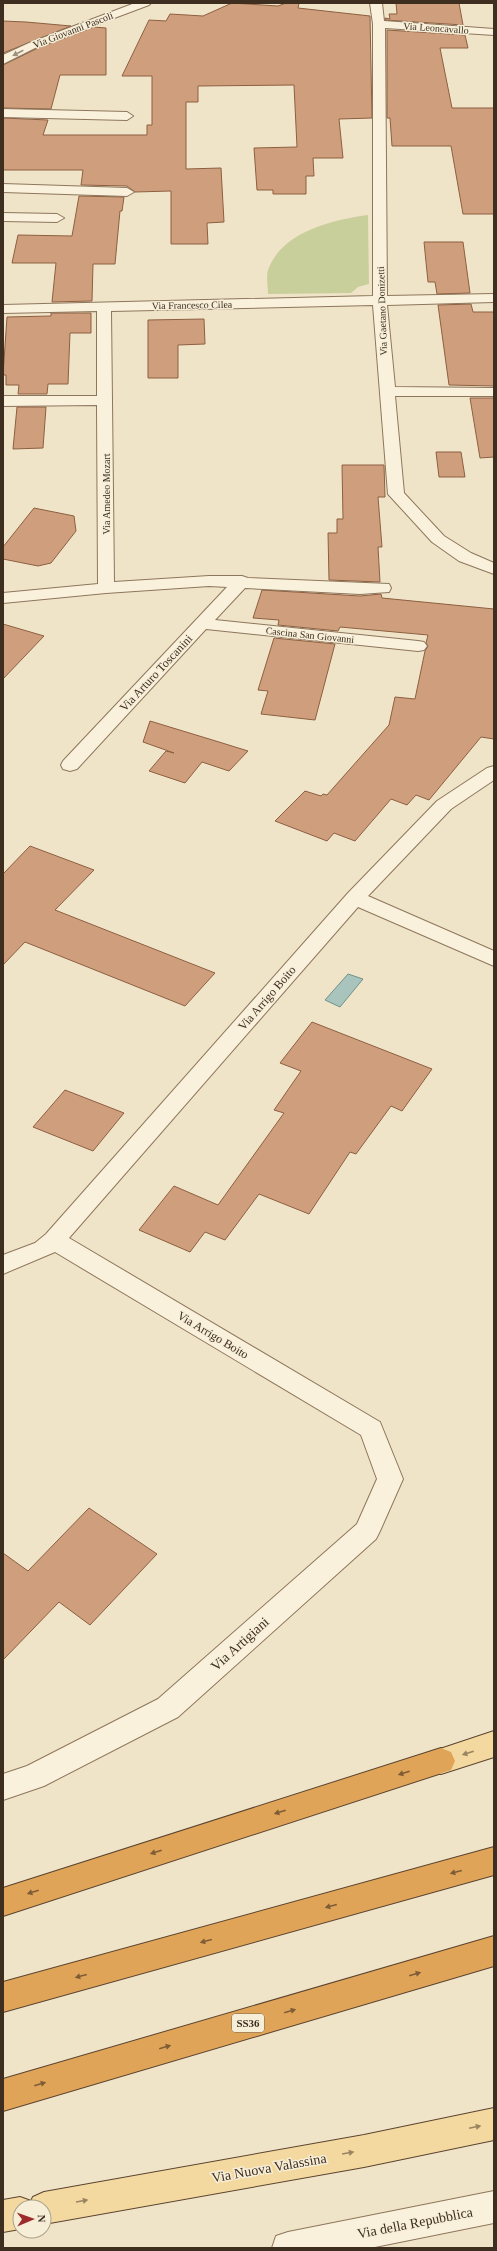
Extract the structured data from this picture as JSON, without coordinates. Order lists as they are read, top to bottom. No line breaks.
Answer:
{"streets":{"highway":["SS36"],"main road":["Via Nuova Valassina"],"street":["Via Leoncavallo","Via Giovanni Pascoli","Via Francesco Cilea","Via Gaetano Donizetti","Via Amedeo Mozart","Cascina San Giovanni","Via Arturo Toscanini","Via Arrigo Boito","Via Artigiani","Via della Repubblica"]},"crossings":[["Via Leoncavallo","Via Gaetano Donizetti"],["Via Francesco Cilea","Via Gaetano Donizetti"],["Via Francesco Cilea","Via Amedeo Mozart"],["Cascina San Giovanni","Via Arturo Toscanini"],["Via Arrigo Boito","Via Artigiani"]],"one_way":["Via Nuova Valassina"],"north":"right"}
